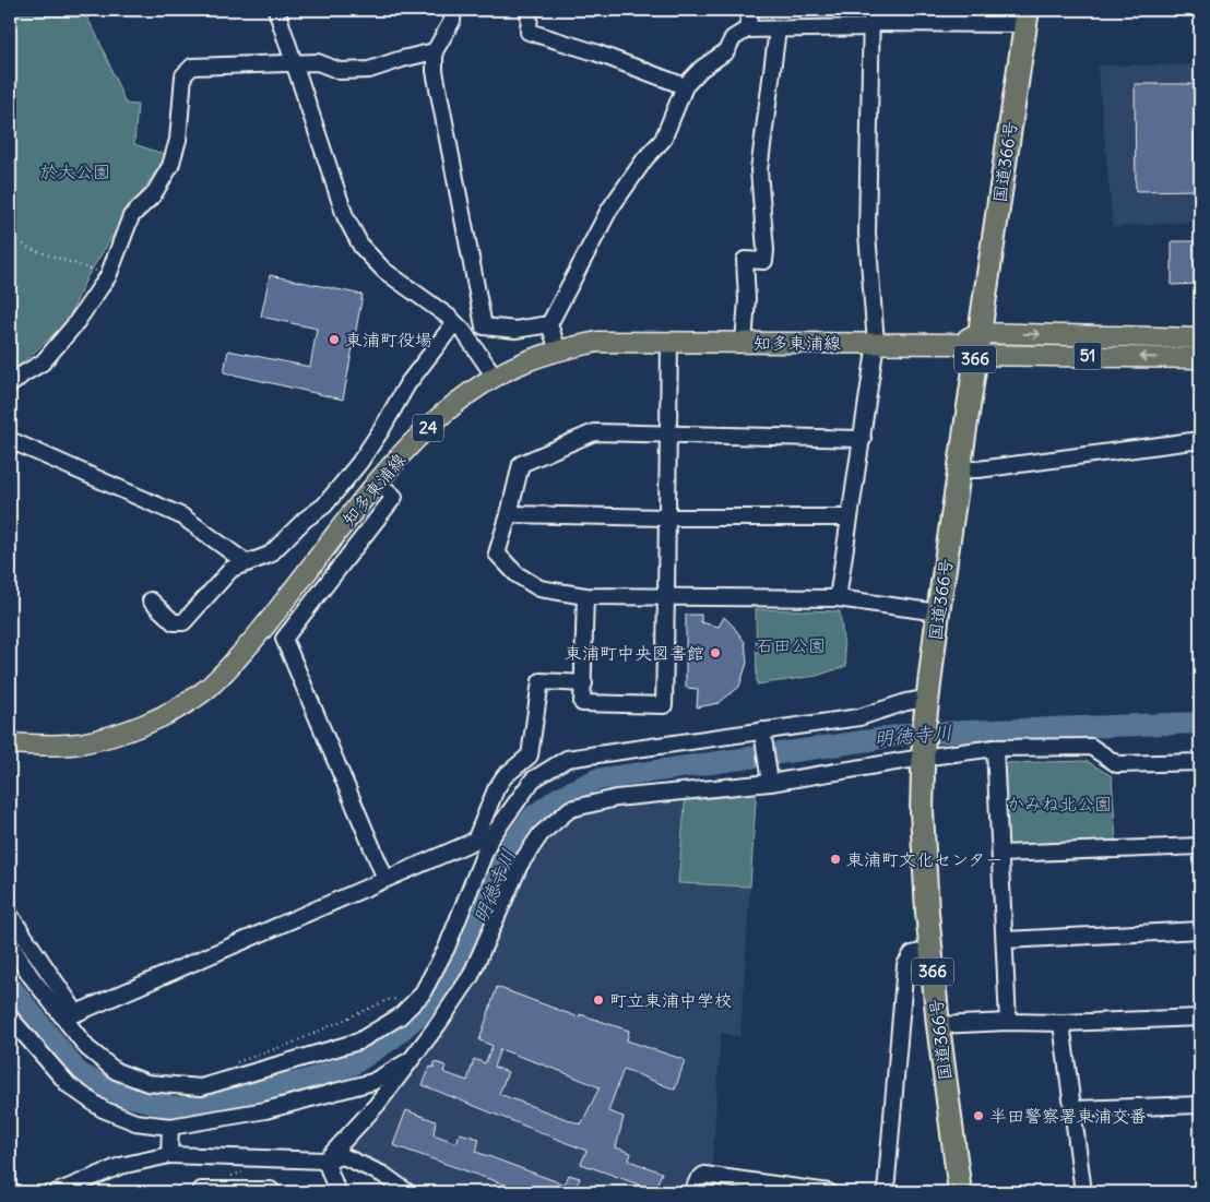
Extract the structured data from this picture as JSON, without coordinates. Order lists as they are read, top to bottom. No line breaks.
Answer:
{"streets":{"highway":["国道366号","366"],"main road":["知多東浦線","51","24"]},"crossings":[["国道366号","知多東浦線"],["国道366号","51"],["知多東浦線","51"]],"water":["明徳寺川"],"parks":["於大公園","石田公園","かみね北公園"],"places":["東浦町役場","東浦町中央図書館","東浦町文化センター","町立東浦中学校","半田警察署東浦交番"]}
